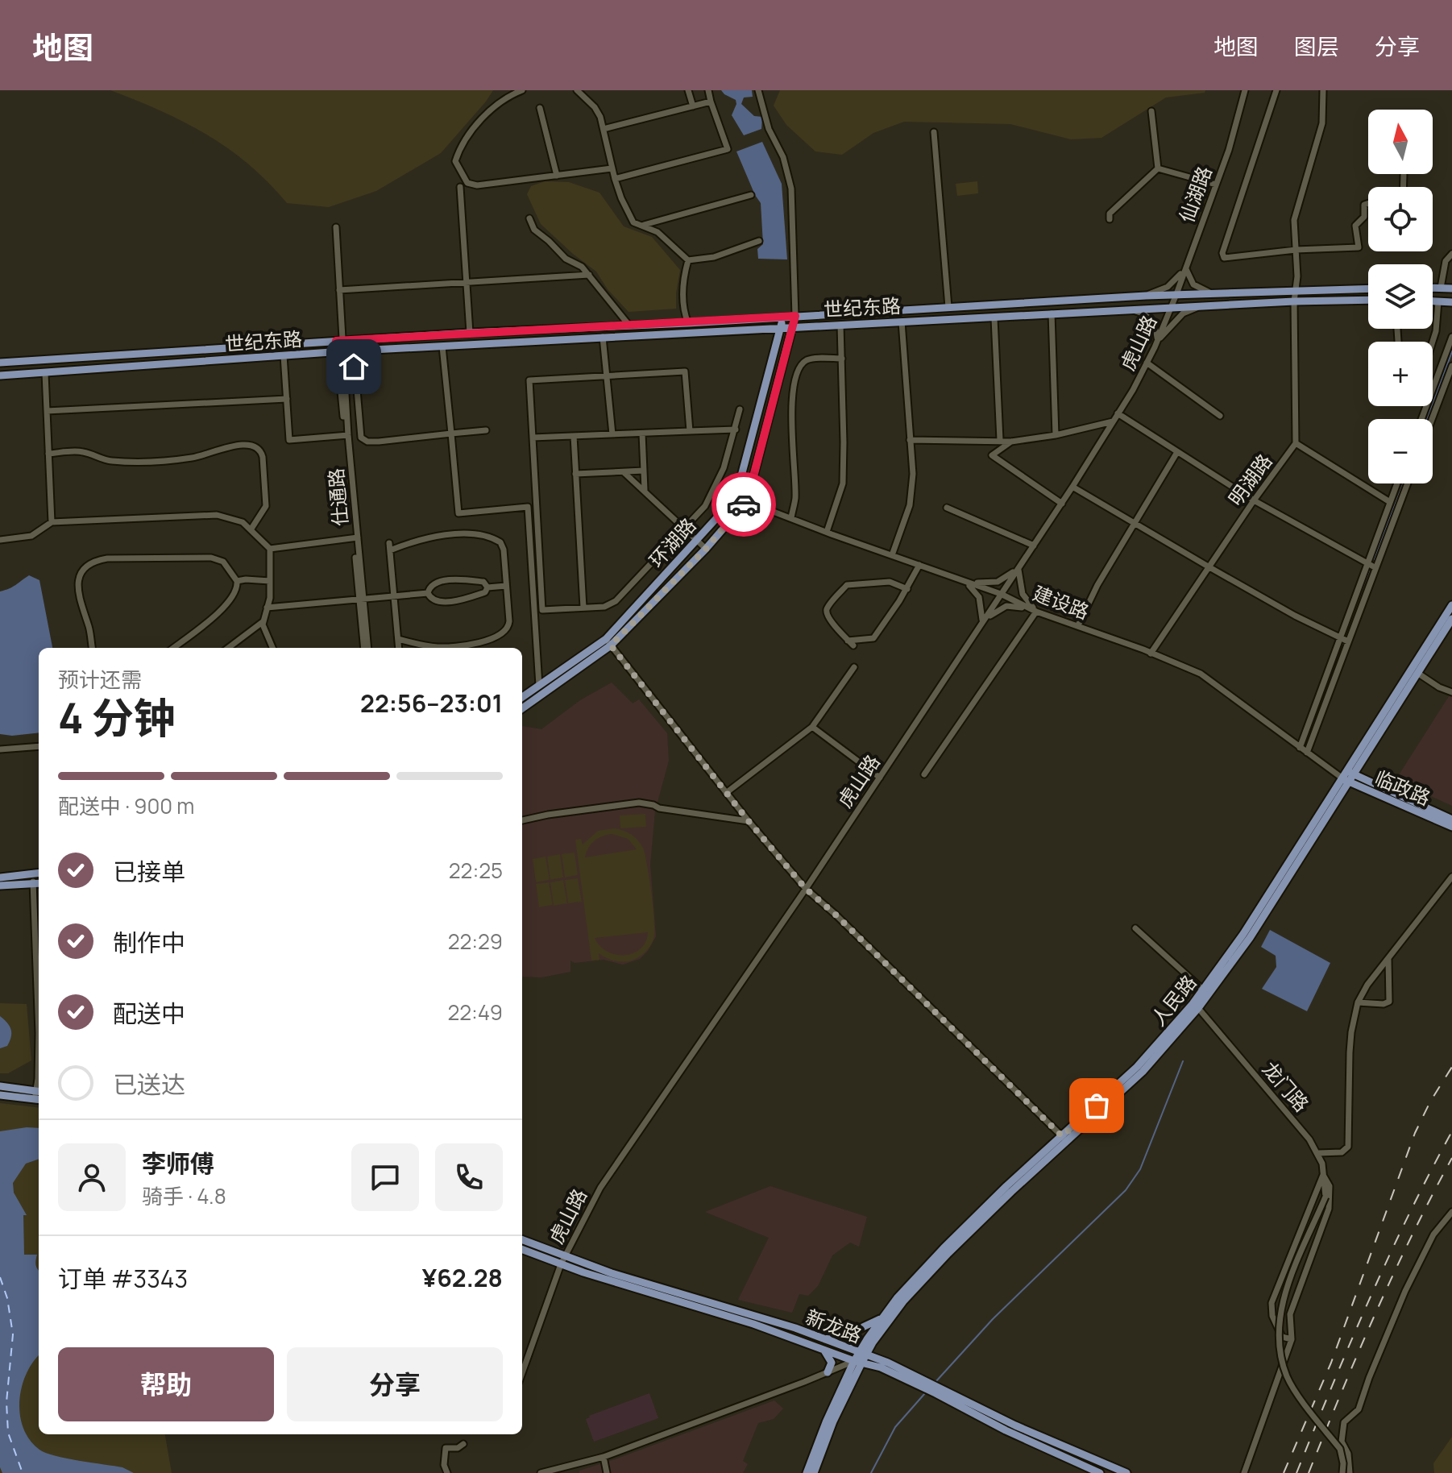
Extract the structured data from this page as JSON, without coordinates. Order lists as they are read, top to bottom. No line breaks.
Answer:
{"streets":{"main road":["世纪东路","环湖路","临政路","人民路","新龙路"],"street":["仙湖路","虎山路","明湖路","仕通路","建设路","龙门路"]},"crossings":[["仙湖路","世纪东路"],["仙湖路","虎山路"],["世纪东路","虎山路"],["世纪东路","明湖路"],["世纪东路","仕通路"],["世纪东路","环湖路"],["虎山路","建设路"],["虎山路","新龙路"],["明湖路","建设路"],["环湖路","建设路"],["建设路","临政路"],["建设路","人民路"],["临政路","人民路"],["人民路","龙门路"],["人民路","新龙路"]],"north":"top","page":{"header":"地图","nav":["地图","图层","分享"],"map_buttons":["+","−"],"heading":["4 分钟","预计还需","22:56–23:01"],"panel":["李师傅","骑手 · 4.8","订单 #3343","¥62.28"],"bar":"配送中 · 900 m","list":[["已接单","22:25"],["制作中","22:29"],["配送中","22:49"],"已送达"],"buttons":["帮助","分享"]}}
